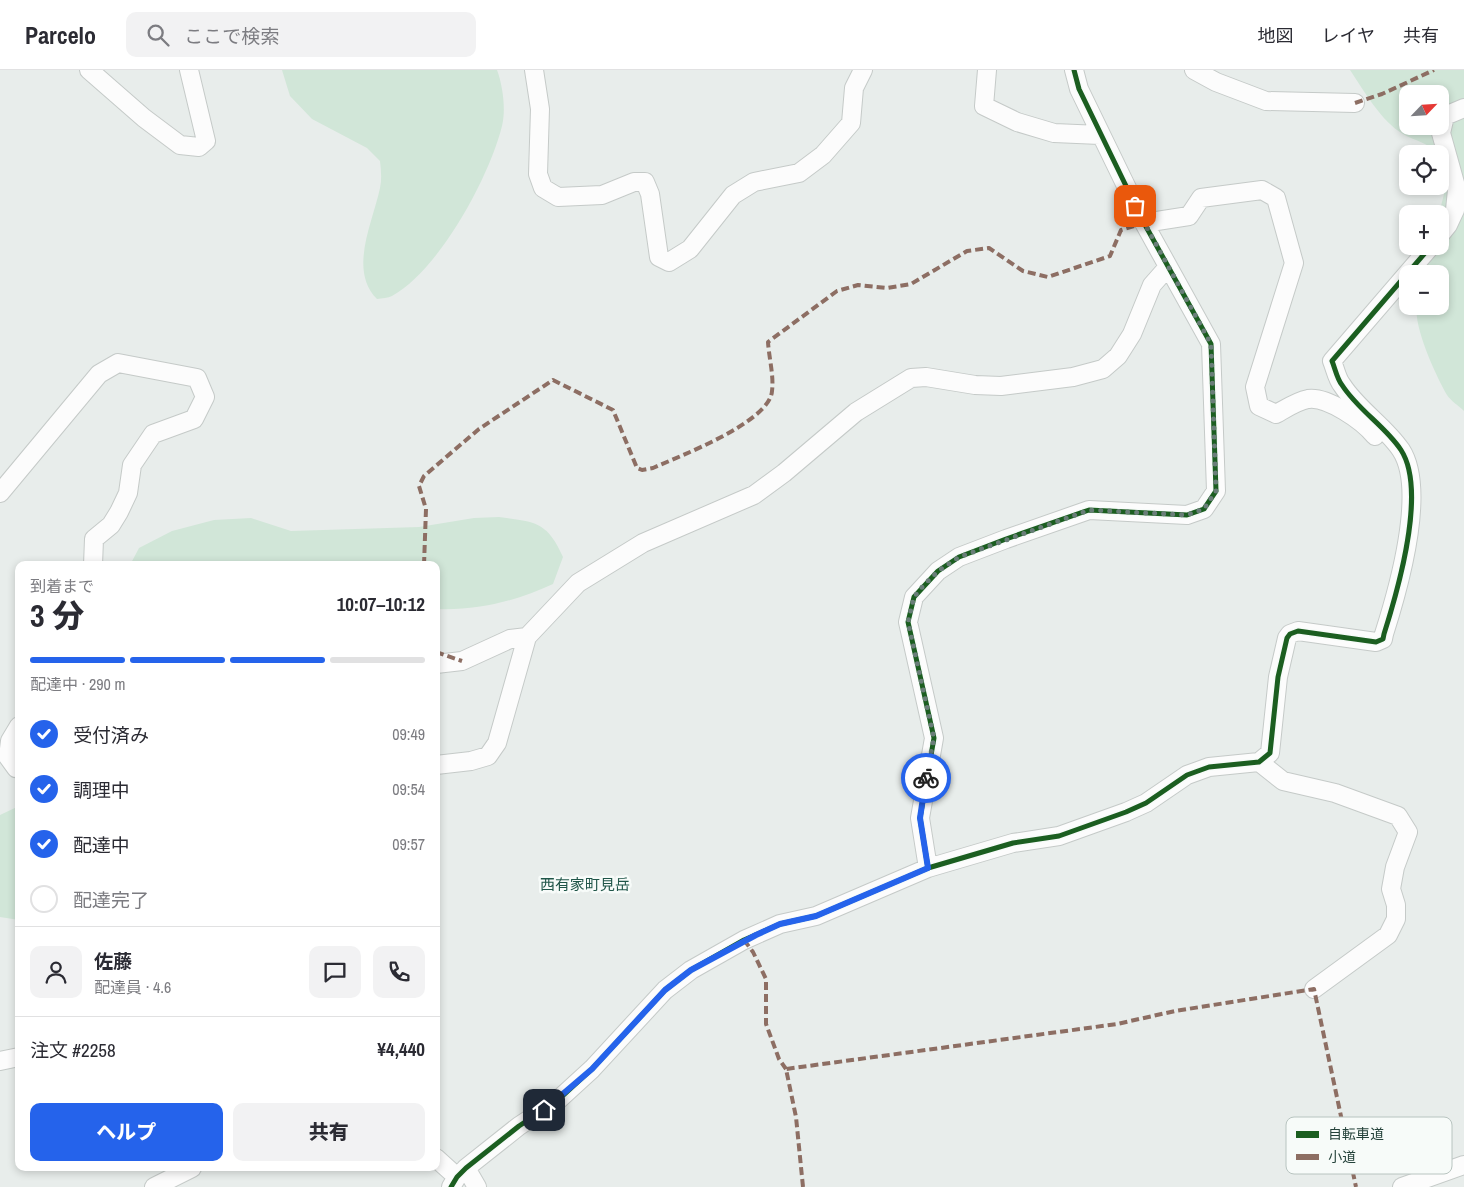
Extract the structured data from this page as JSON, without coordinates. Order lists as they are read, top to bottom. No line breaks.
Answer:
{"districts":["西有家町見岳"],"legend":["自転車道","小道"],"north":"top right","page":{"header":"Parcelo","search":"ここで検索","nav":["地図","レイヤ","共有"],"map_buttons":["+","−"],"heading":["3 分","到着まで","10:07–10:12"],"panel":["佐藤","配達員 · 4.6","注文 #2258","¥4,440"],"bar":"配達中 · 290 m","list":[["受付済み","09:49"],["調理中","09:54"],["配達中","09:57"],"配達完了"],"buttons":["ヘルプ","共有"]}}
